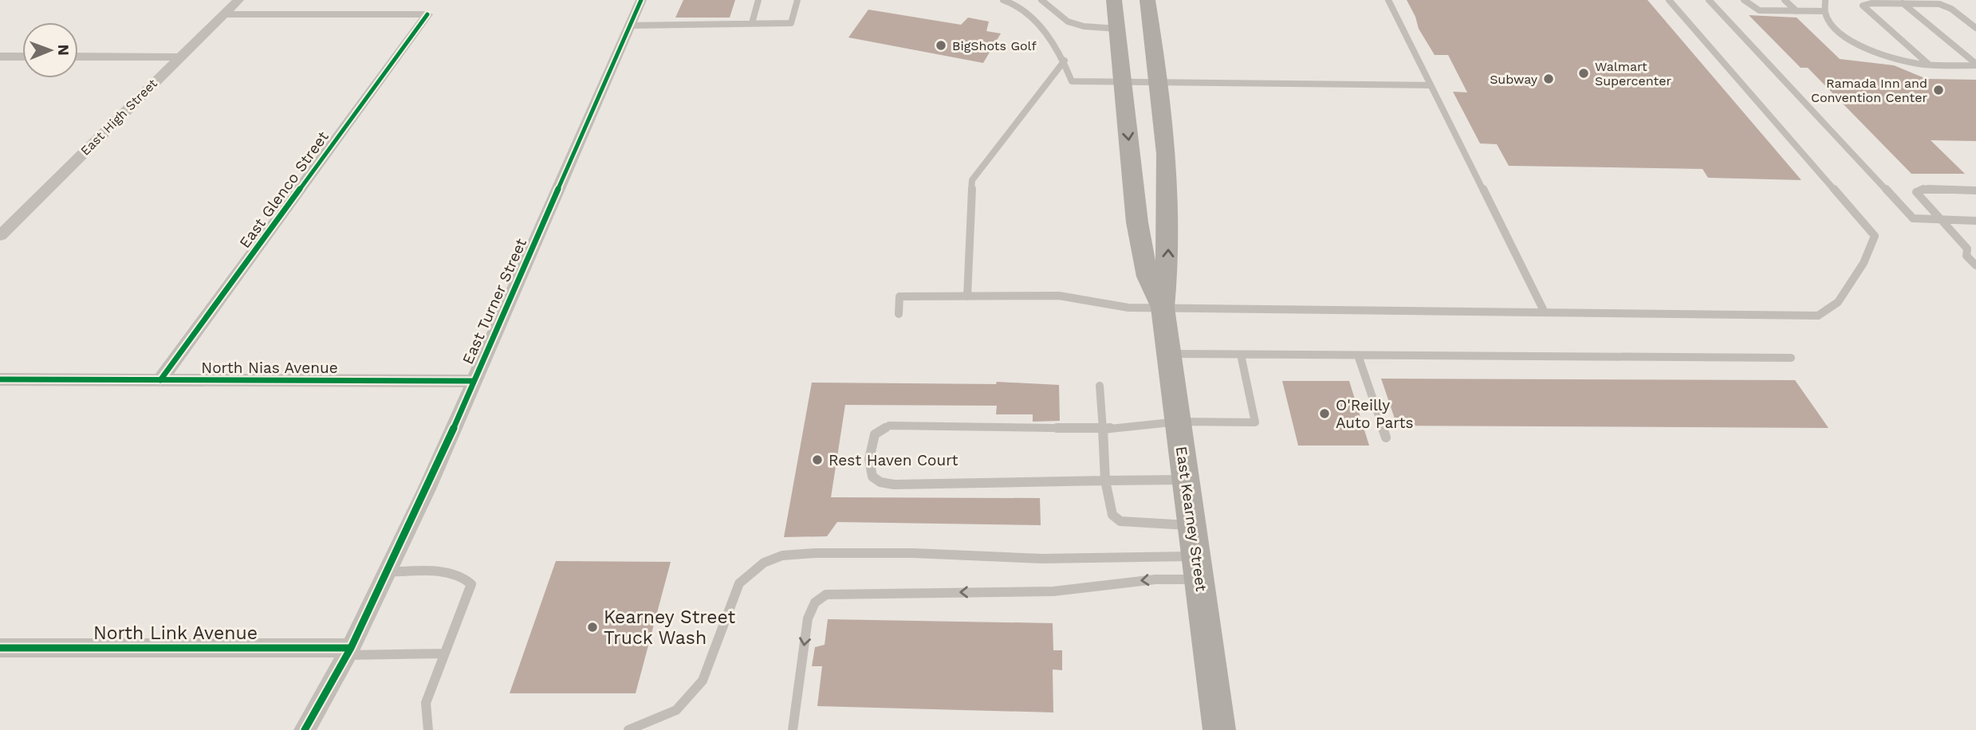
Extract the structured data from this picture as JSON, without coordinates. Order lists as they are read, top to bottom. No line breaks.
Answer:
{"streets":{"main road":["East Kearney Street"],"street":["East High Street","East Glenco Street","East Turner Street","North Nias Avenue","North Link Avenue"]},"crossings":[["East High Street","East Glenco Street"],["East Glenco Street","North Nias Avenue"],["East Turner Street","North Nias Avenue"],["East Turner Street","North Link Avenue"]],"places":["BigShots Golf","Walmart Supercenter","Subway","Ramada Inn and Convention Center","O'Reilly Auto Parts","Rest Haven Court","Kearney Street Truck Wash"],"north":"right"}
